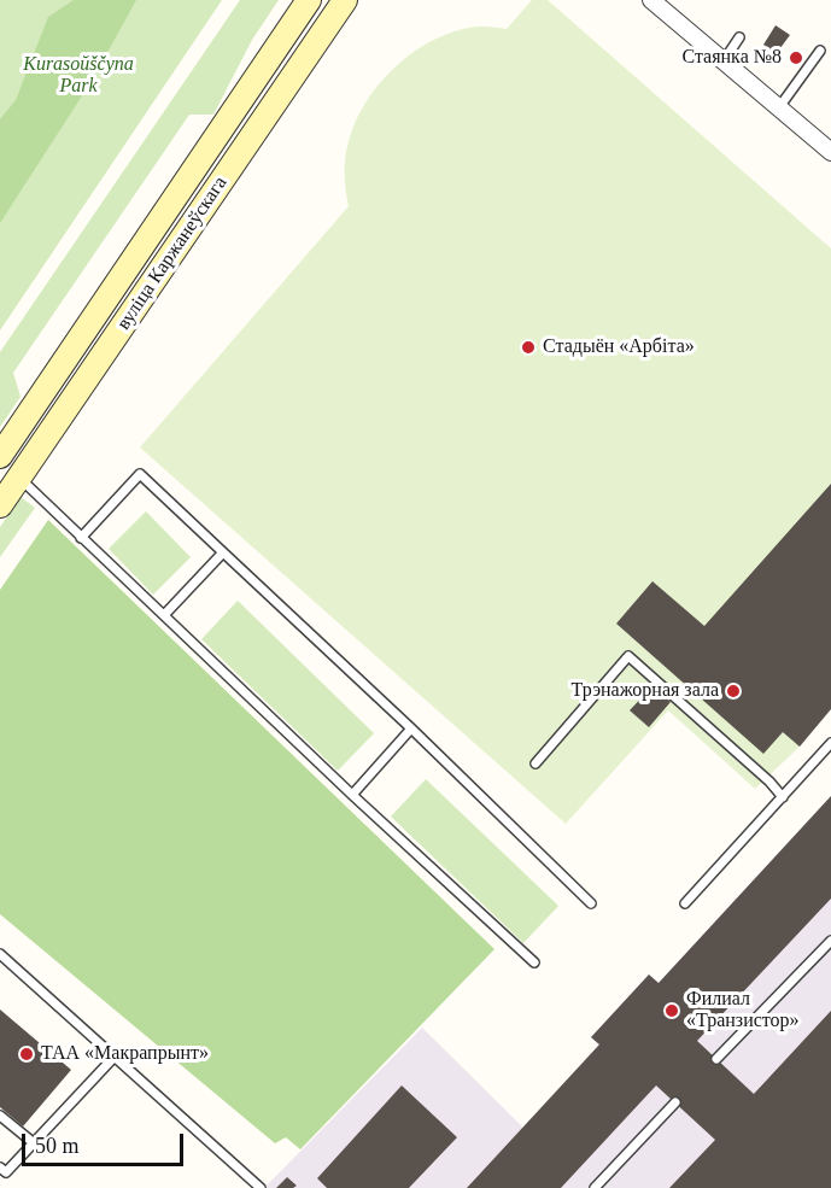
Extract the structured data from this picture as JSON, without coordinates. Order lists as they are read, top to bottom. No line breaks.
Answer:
{"streets":{"main road":["вуліца Каржанеўскага"]},"parks":["Kurasoŭščyna Park"],"places":["Стаянка №8","Стадыён «Арбіта»","Трэнажорная зала","Филиал «Транзистор»","ТАА «Макрапрынт»"],"scale_bar":"50 m"}
